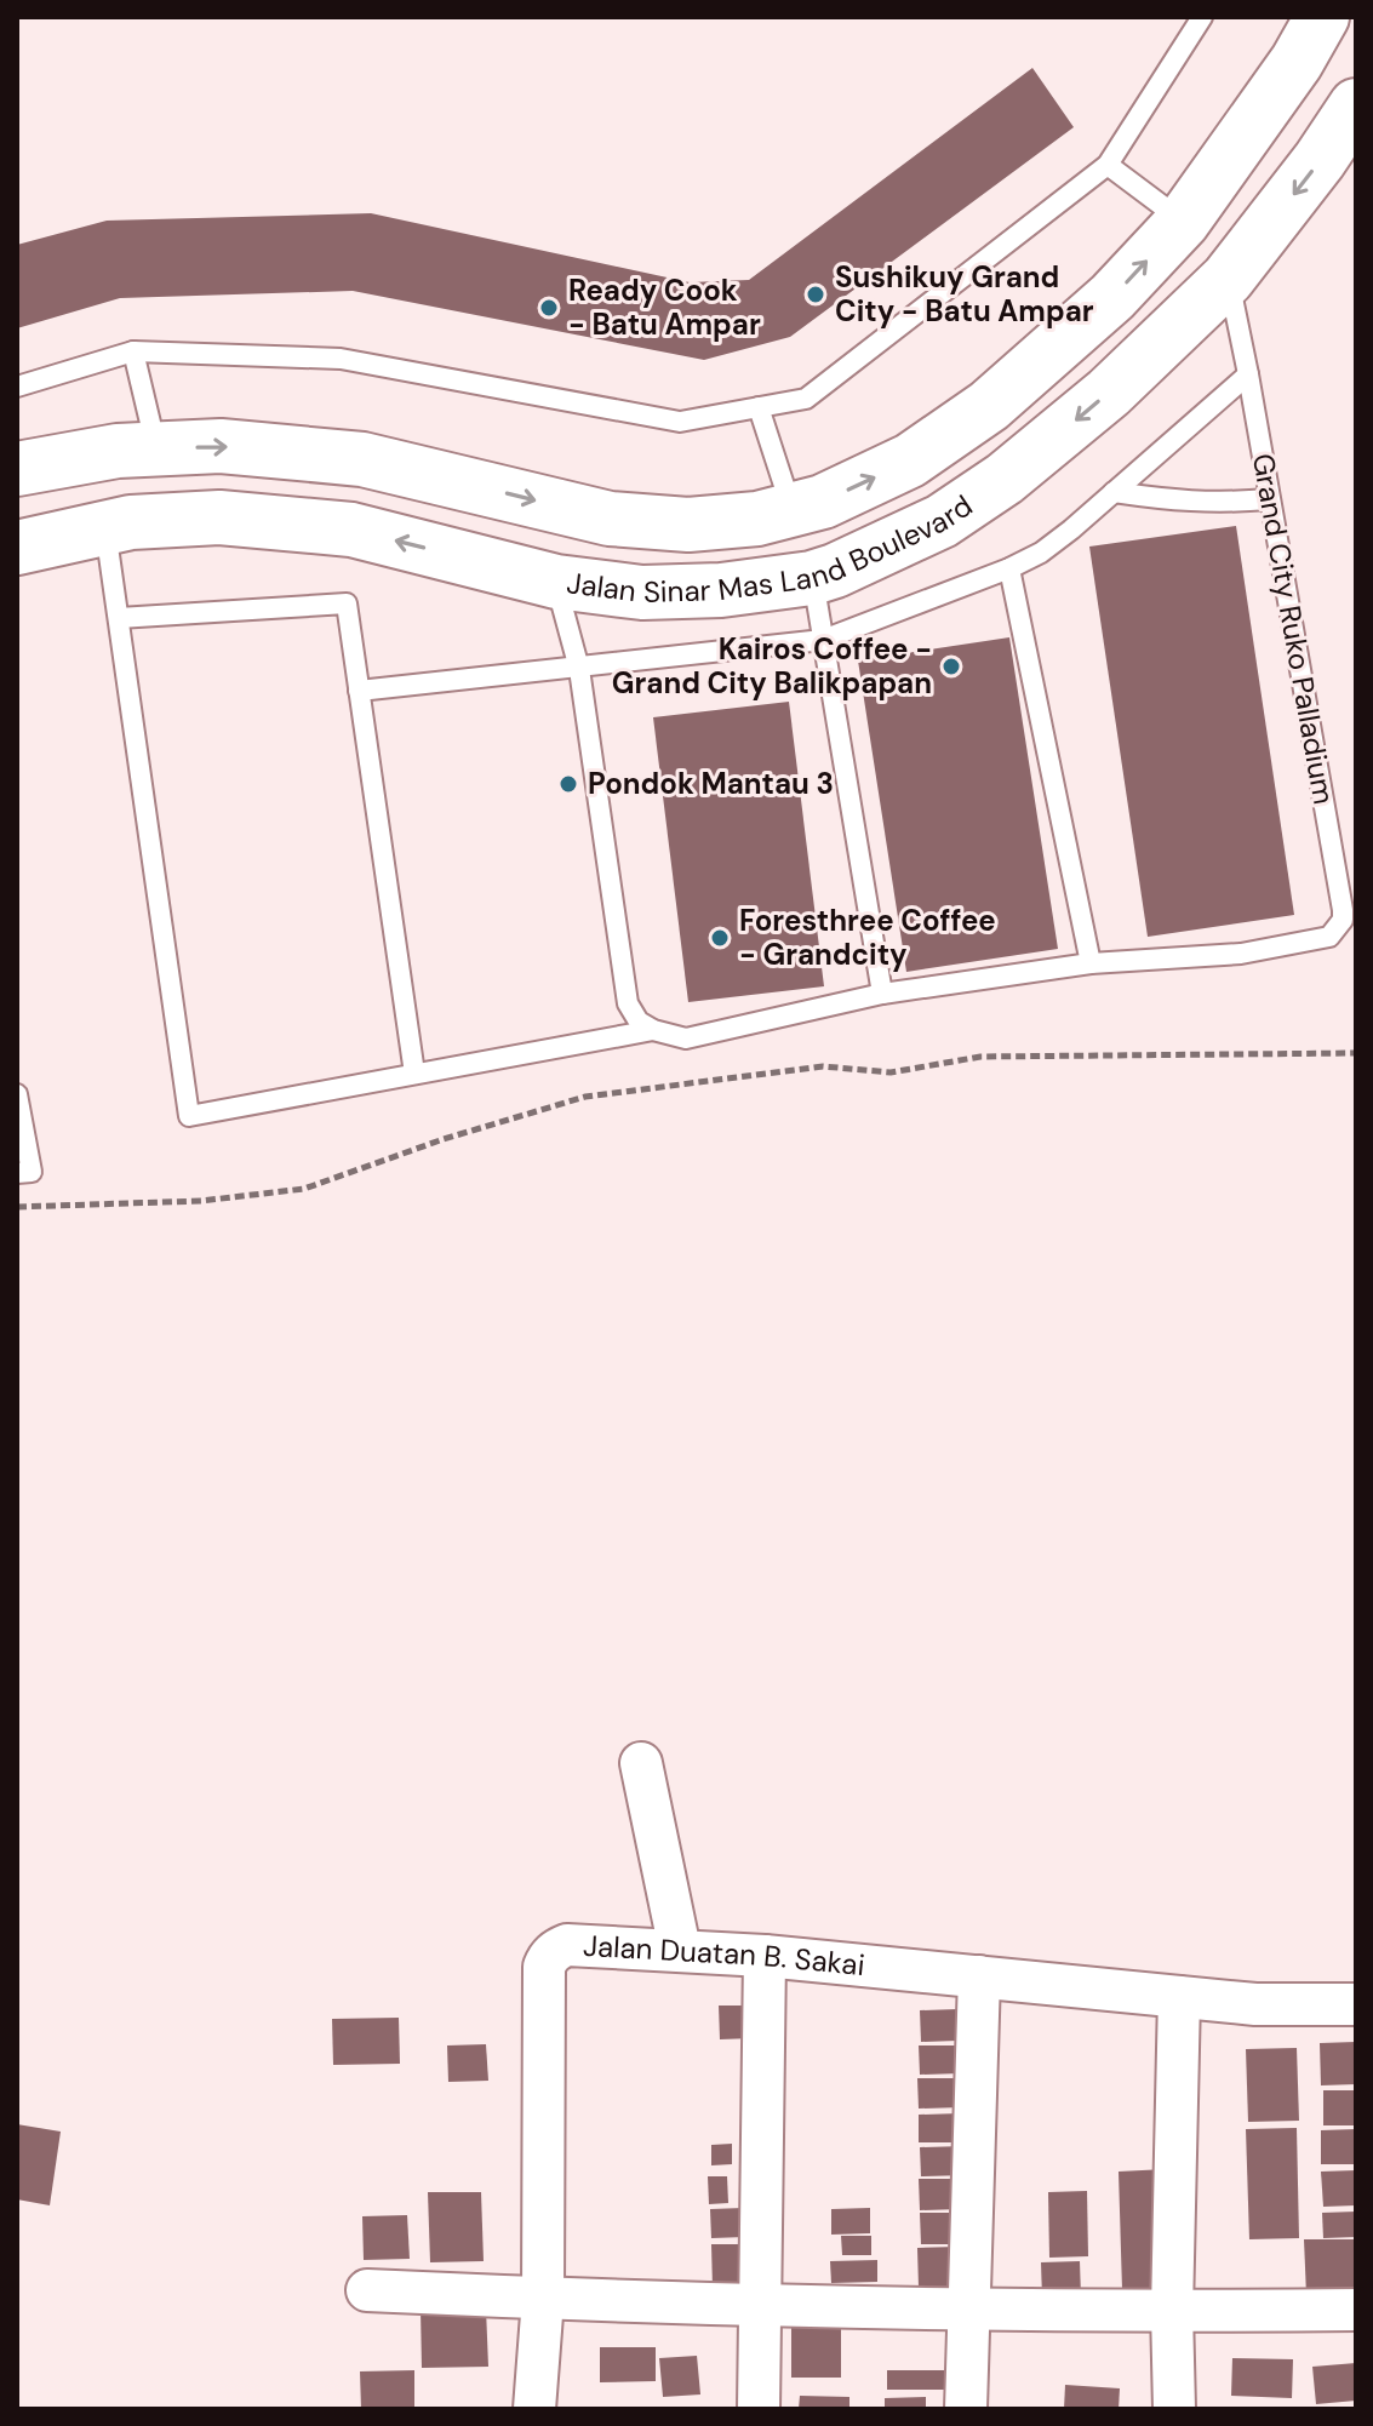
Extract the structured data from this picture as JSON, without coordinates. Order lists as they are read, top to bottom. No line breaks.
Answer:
{"streets":{"street":["Jalan Sinar Mas Land Boulevard","Jalan Duatan B. Sakai"],"lane":["Grand City Ruko Palladium"]},"crossings":[["Jalan Sinar Mas Land Boulevard","Grand City Ruko Palladium"]],"places":["Sushikuy Grand City - Batu Ampar","Ready Cook - Batu Ampar","Kairos Coffee - Grand City Balikpapan","Pondok Mantau 3","Foresthree Coffee - Grandcity"]}
